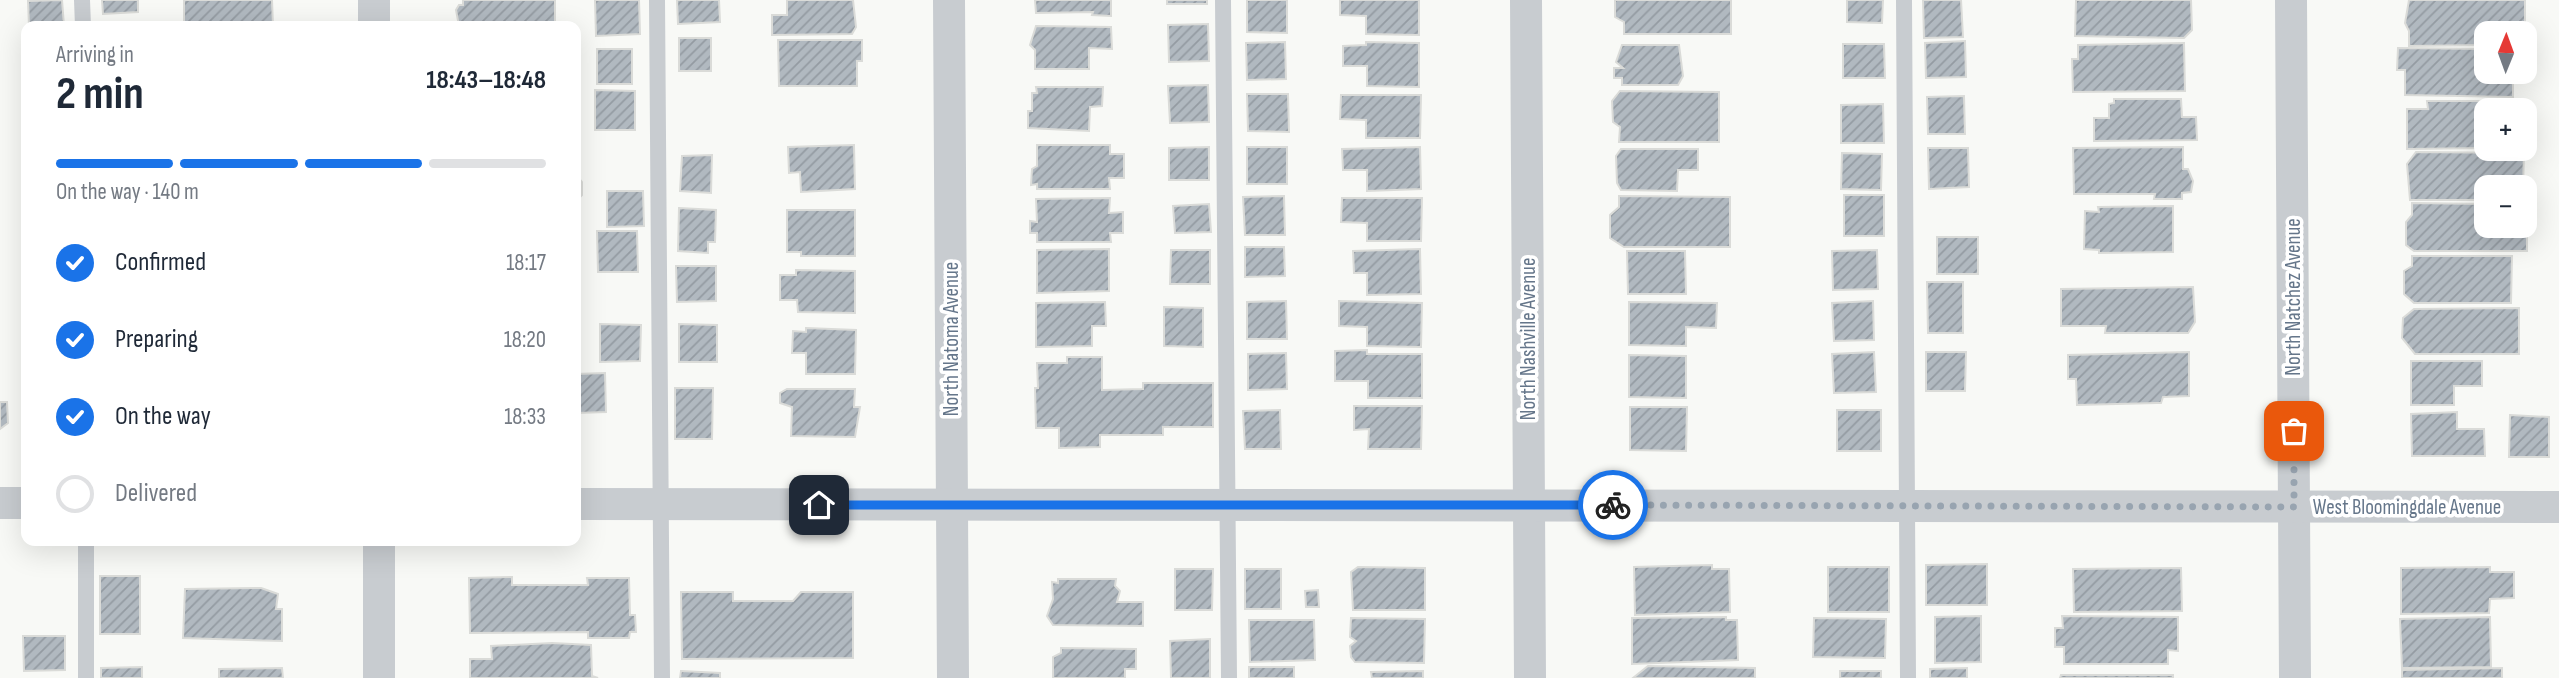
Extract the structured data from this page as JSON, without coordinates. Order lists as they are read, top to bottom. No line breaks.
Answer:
{"streets":{"street":["North Natchez Avenue","North Natoma Avenue","North Nashville Avenue","West Bloomingdale Avenue"]},"crossings":[["North Natchez Avenue","West Bloomingdale Avenue"],["North Natoma Avenue","West Bloomingdale Avenue"],["North Nashville Avenue","West Bloomingdale Avenue"]],"north":"top","page":{"map_buttons":["+","−"],"heading":["2 min","Arriving in","18:43–18:48"],"bar":"On the way · 140 m","list":[["Confirmed","18:17"],["Preparing","18:20"],["On the way","18:33"],"Delivered"]}}
